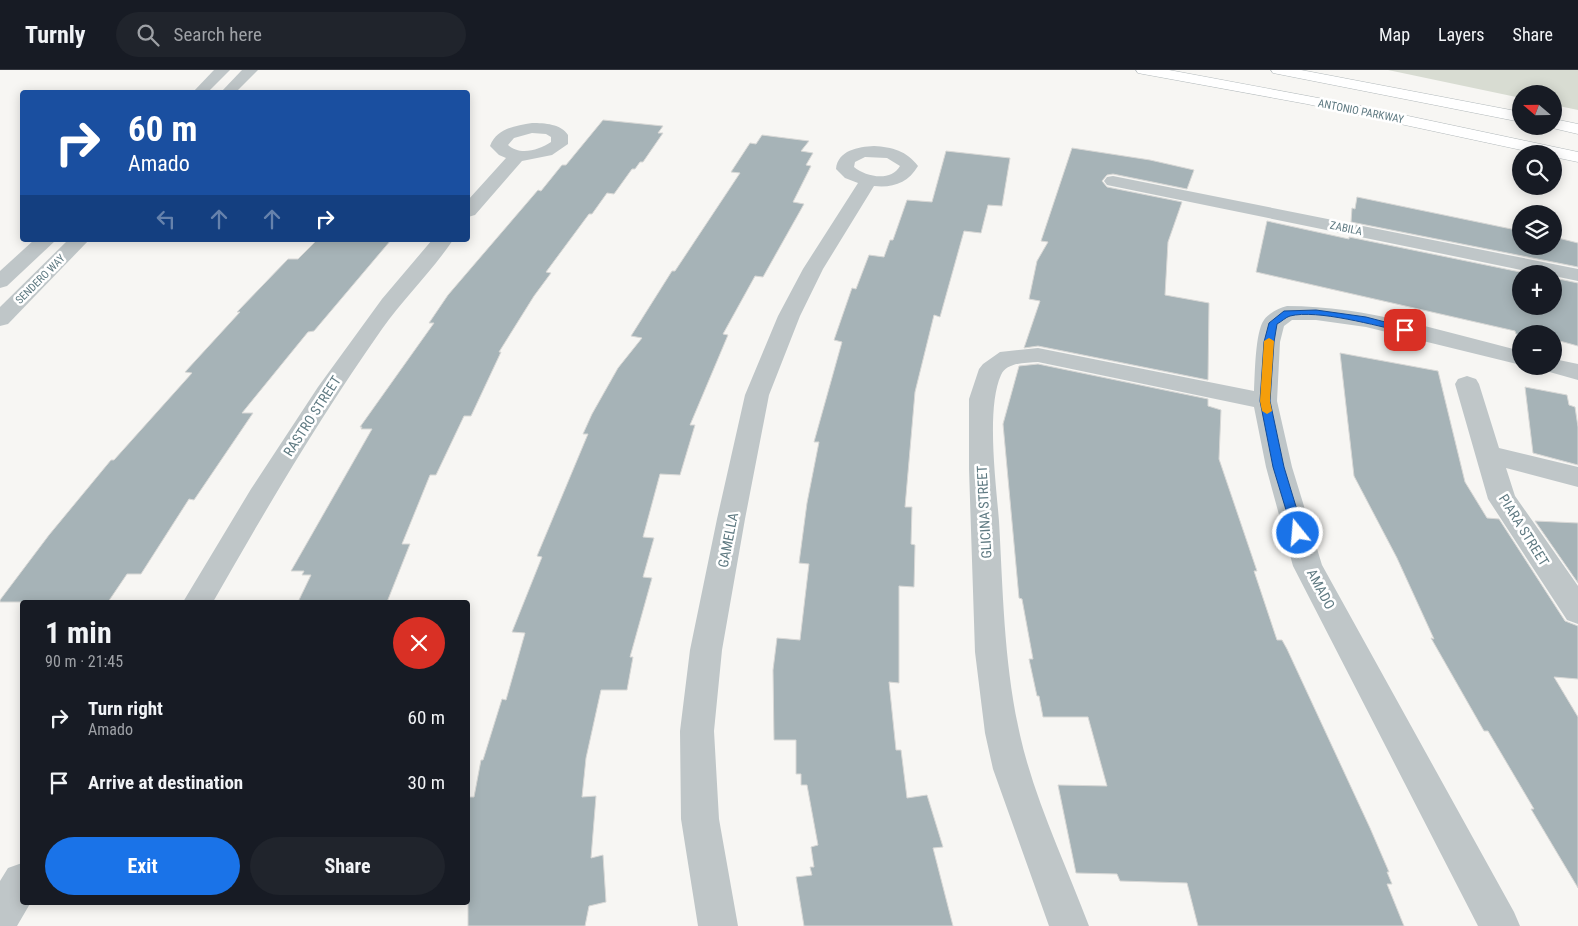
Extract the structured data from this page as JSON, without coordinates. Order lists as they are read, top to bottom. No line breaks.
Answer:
{"streets":{"highway":["ANTONIO PARKWAY"],"street":["ZABILA","SENDERO WAY","RASTRO STREET","GLICINA STREET","PIARA STREET","GAMELLA","AMADO"]},"crossings":[["GLICINA STREET","AMADO"]],"north":"left","page":{"header":"Turnly","search":"Search here","nav":["Map","Layers","Share"],"map_buttons":["+","−"],"turn":["60 m","Amado"],"heading":["1 min","90 m · 21:45"],"list":[{"name":"Turn right","note":"Amado","value":"60 m"},{"name":"Arrive at destination","value":"30 m"}],"buttons":["Exit","Share"]}}
